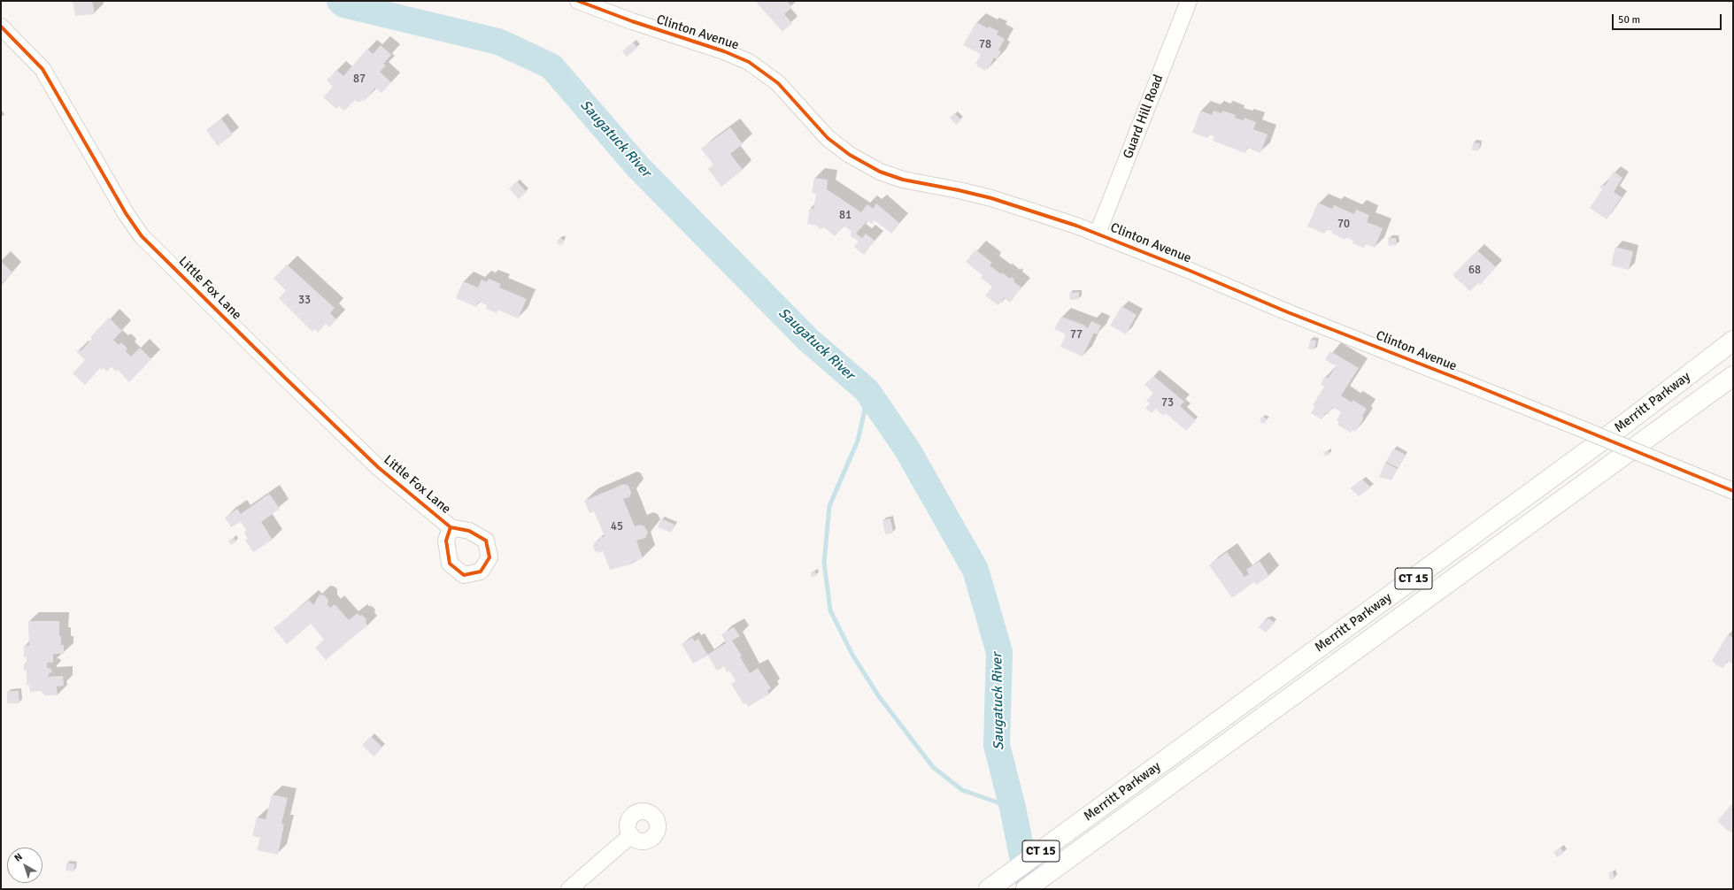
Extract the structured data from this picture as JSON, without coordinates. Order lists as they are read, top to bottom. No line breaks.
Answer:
{"streets":{"highway":["Merritt Parkway","CT 15"],"street":["Clinton Avenue","Guard Hill Road","Little Fox Lane"]},"crossings":[["Clinton Avenue","Guard Hill Road"]],"water":["Saugatuck River"],"house_numbers":["78","87","81","70","68","33","77","73","45"],"scale_bar":"50 m","north":"top left"}
